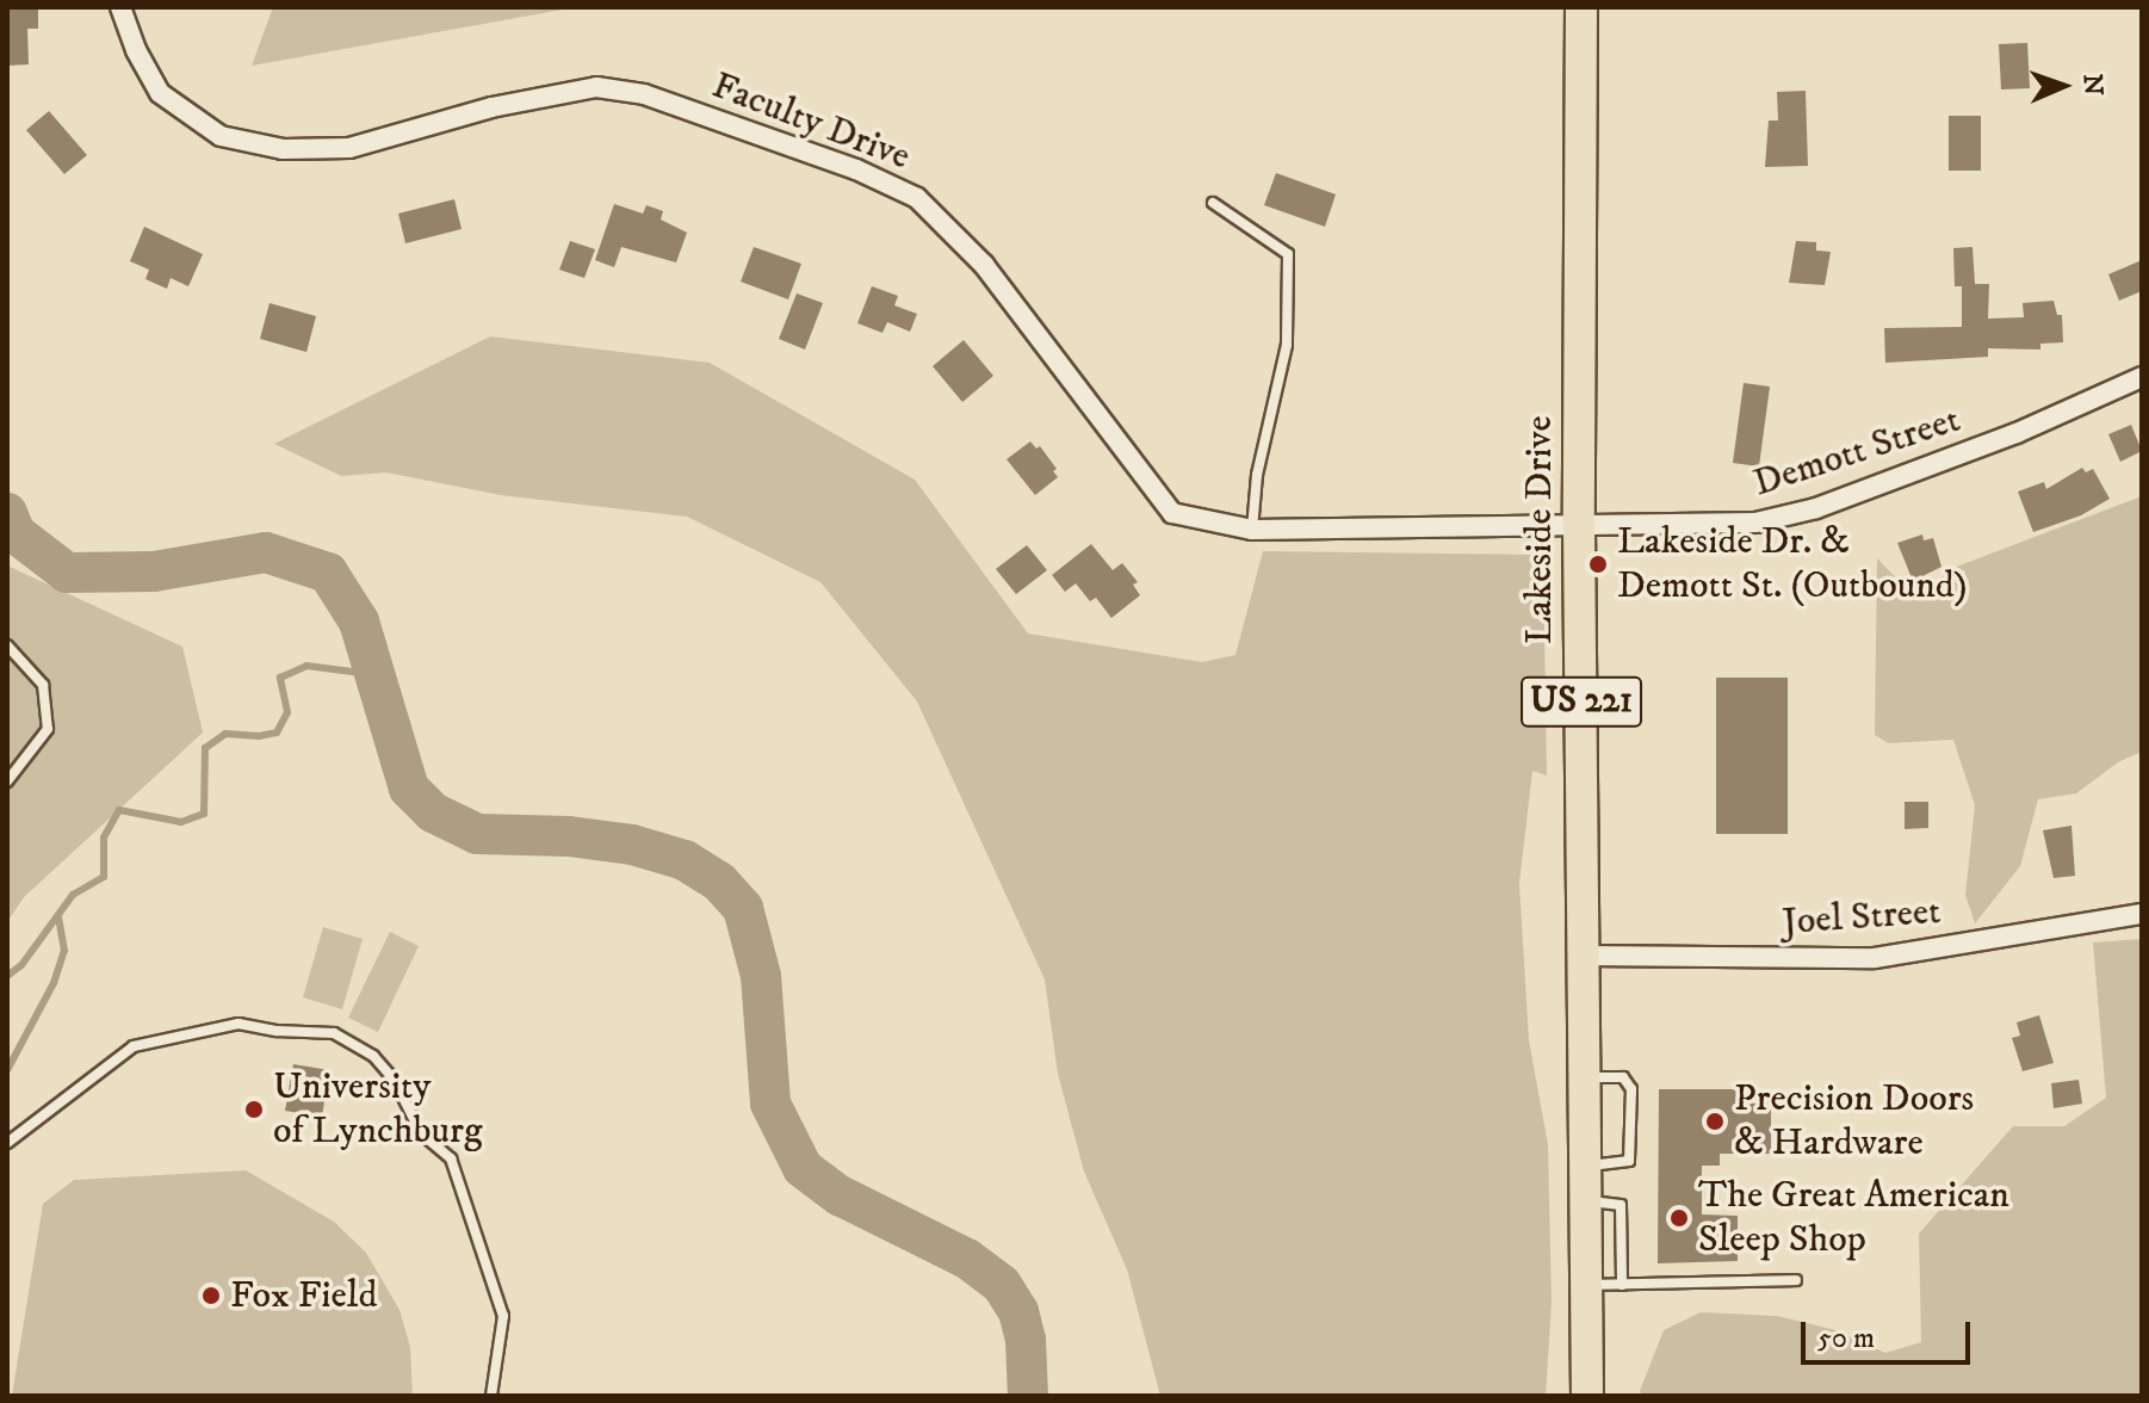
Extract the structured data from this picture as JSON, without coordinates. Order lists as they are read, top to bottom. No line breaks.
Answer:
{"streets":{"main road":["Lakeside Drive","US 221"],"street":["Faculty Drive","Demott Street","Joel Street"]},"crossings":[["Faculty Drive","Demott Street"],["Faculty Drive","Lakeside Drive"],["Demott Street","Lakeside Drive"],["Lakeside Drive","Joel Street"]],"places":["Lakeside Dr. & Demott St. (Outbound)","University of Lynchburg","Precision Doors & Hardware","The Great American Sleep Shop","Fox Field"],"scale_bar":"50 m","north":"right"}
